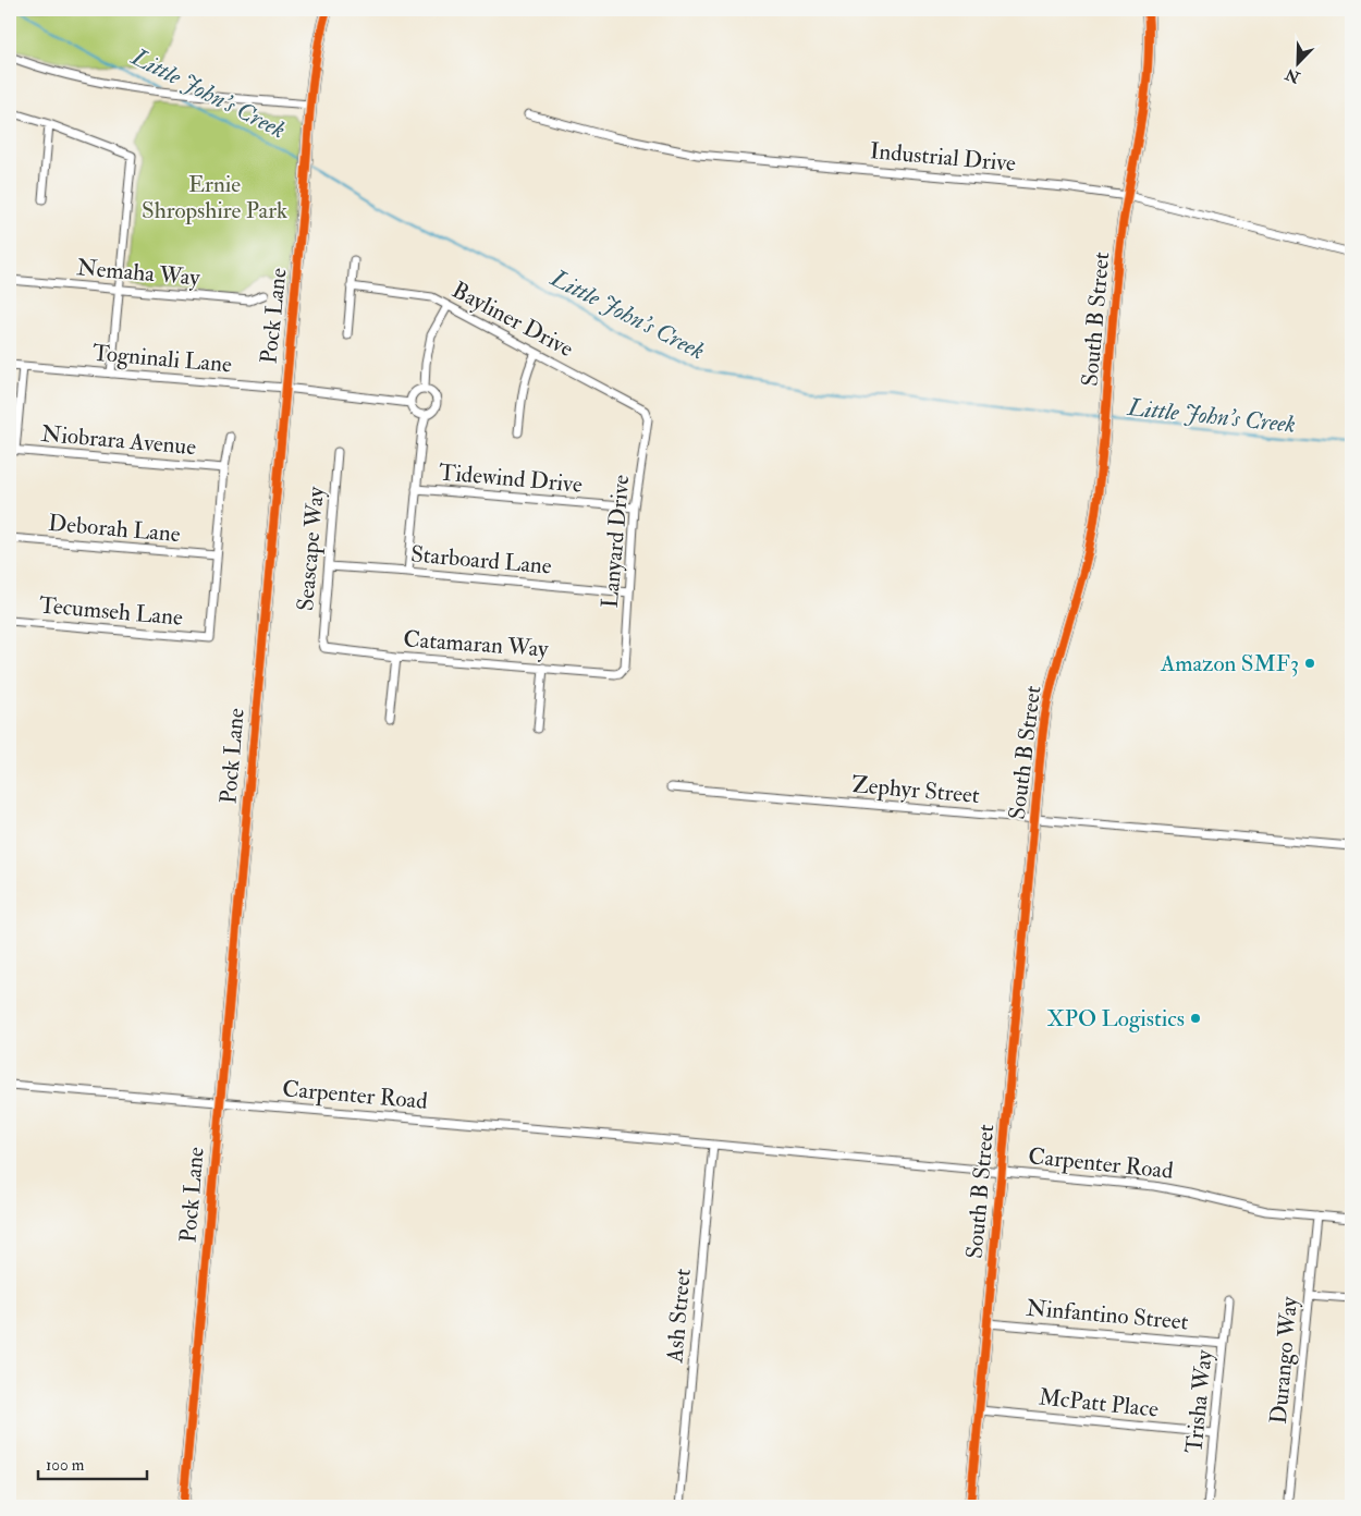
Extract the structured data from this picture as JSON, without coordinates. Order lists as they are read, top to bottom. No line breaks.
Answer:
{"streets":{"street":["Industrial Drive","Nemaha Way","Pock Lane","Bayliner Drive","South B Street","Togninali Lane","Niobrara Avenue","Tidewind Drive","Deborah Lane","Lanyard Drive","Seascape Way","Starboard Lane","Tecumseh Lane","Catamaran Way","Zephyr Street","Carpenter Road","Ninfantino Street","Ash Street","Durango Way","Trisha Way","McPatt Place"]},"crossings":[["Industrial Drive","South B Street"],["Pock Lane","Togninali Lane"],["Pock Lane","Carpenter Road"],["Bayliner Drive","Lanyard Drive"],["South B Street","Zephyr Street"],["South B Street","Carpenter Road"],["South B Street","Ninfantino Street"],["South B Street","McPatt Place"],["Tidewind Drive","Lanyard Drive"],["Deborah Lane","Tecumseh Lane"],["Lanyard Drive","Starboard Lane"],["Lanyard Drive","Catamaran Way"],["Seascape Way","Starboard Lane"],["Seascape Way","Catamaran Way"],["Carpenter Road","Ash Street"],["Carpenter Road","Durango Way"],["Ninfantino Street","Trisha Way"],["Trisha Way","McPatt Place"]],"water":["Little John's Creek"],"parks":["Ernie Shropshire Park"],"places":["Amazon SMF3","XPO Logistics"],"scale_bar":"100 m","north":"bottom left"}
